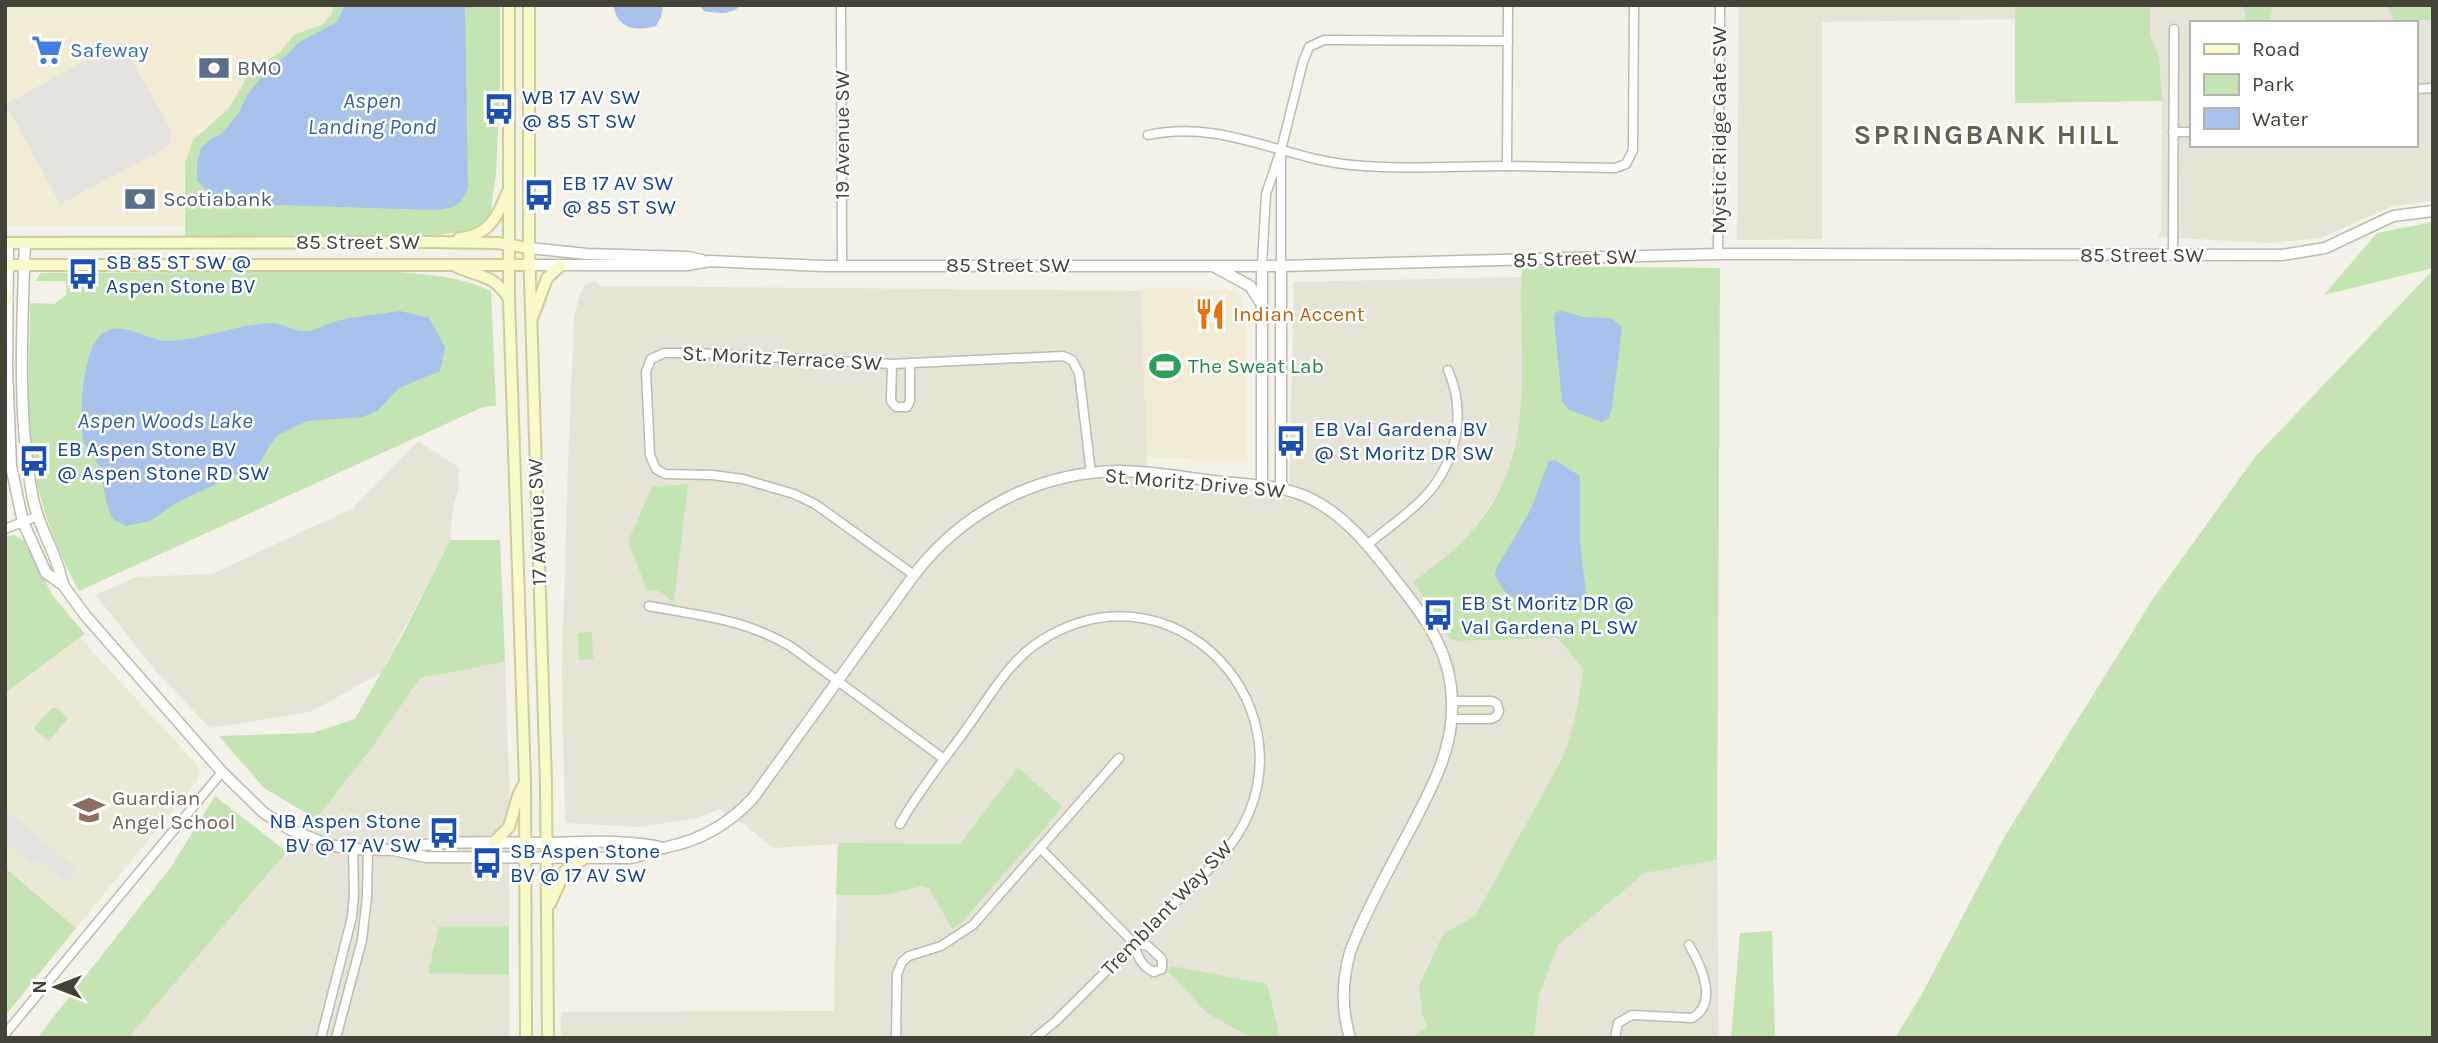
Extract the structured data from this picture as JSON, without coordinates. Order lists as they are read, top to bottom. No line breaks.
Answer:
{"streets":{"main road":["85 Street SW","17 Avenue SW"],"street":["Mystic Ridge Gate SW","19 Avenue SW","St. Moritz Terrace SW","St. Moritz Drive SW","Tremblant Way SW"]},"crossings":[["Mystic Ridge Gate SW","85 Street SW"],["19 Avenue SW","85 Street SW"],["85 Street SW","17 Avenue SW"],["St. Moritz Terrace SW","St. Moritz Drive SW"],["St. Moritz Drive SW","17 Avenue SW"]],"districts":["SPRINGBANK HILL"],"water":["Aspen Landing Pond","Aspen Woods Lake"],"places":{"supermarket":["Safeway"],"bank":["BMO","Scotiabank"],"bus stop":["WB 17 AV SW @ 85 ST SW","EB 17 AV SW @ 85 ST SW","SB 85 ST SW @ Aspen Stone BV","EB Val Gardena BV @ St Moritz DR SW","EB Aspen Stone BV @ Aspen Stone RD SW","EB St Moritz DR @ Val Gardena PL SW","NB Aspen Stone BV @ 17 AV SW","SB Aspen Stone BV @ 17 AV SW"],"restaurant":["Indian Accent"],"sports":["The Sweat Lab"],"school or university":["Guardian Angel School"]},"legend":["Road","Park","Water"],"north":"left"}
